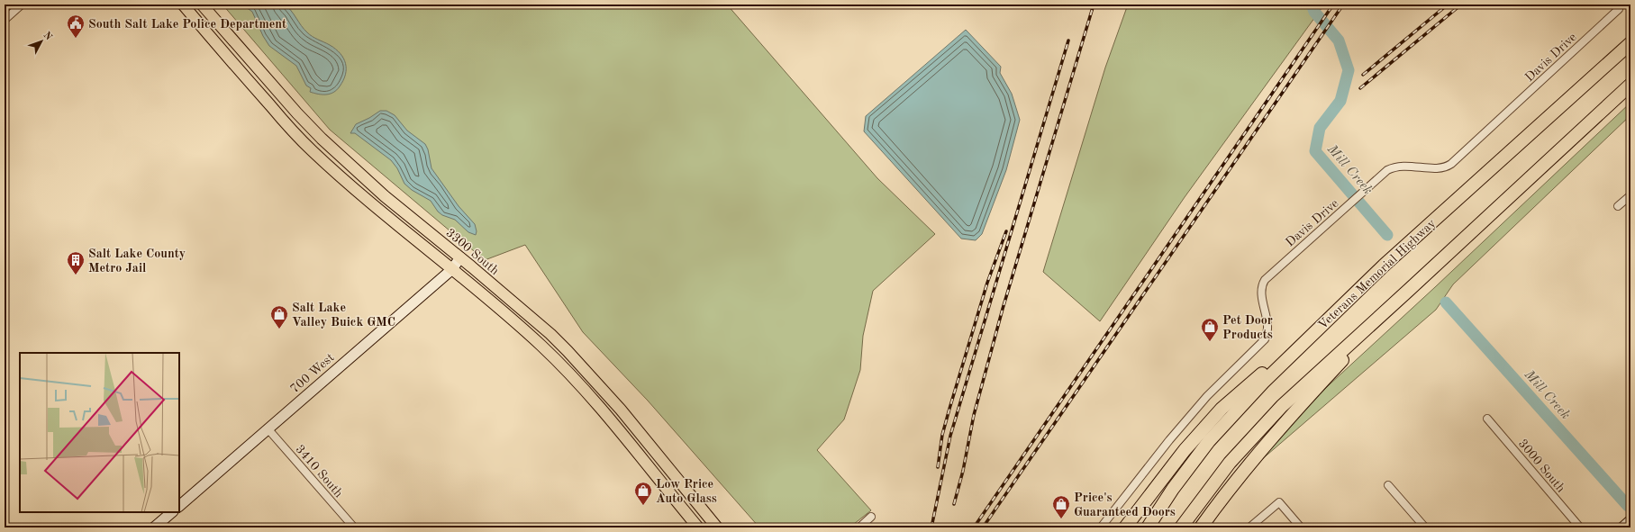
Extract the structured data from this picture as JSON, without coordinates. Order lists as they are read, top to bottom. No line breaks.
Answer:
{"streets":{"highway":["Veterans Memorial Highway"],"main road":["3300 South"],"street":["Davis Drive","700 West","3000 South","3410 South"]},"crossings":[["3300 South","700 West"],["700 West","3410 South"]],"water":["Mill Creek"],"places":{"public building":["South Salt Lake Police Department"],"building":["Salt Lake County Metro Jail"],"shop":["Salt Lake Valley Buick GMC","Pet Door Products","Low Price Auto Glass","Price's Guaranteed Doors"]},"north":"top right"}
